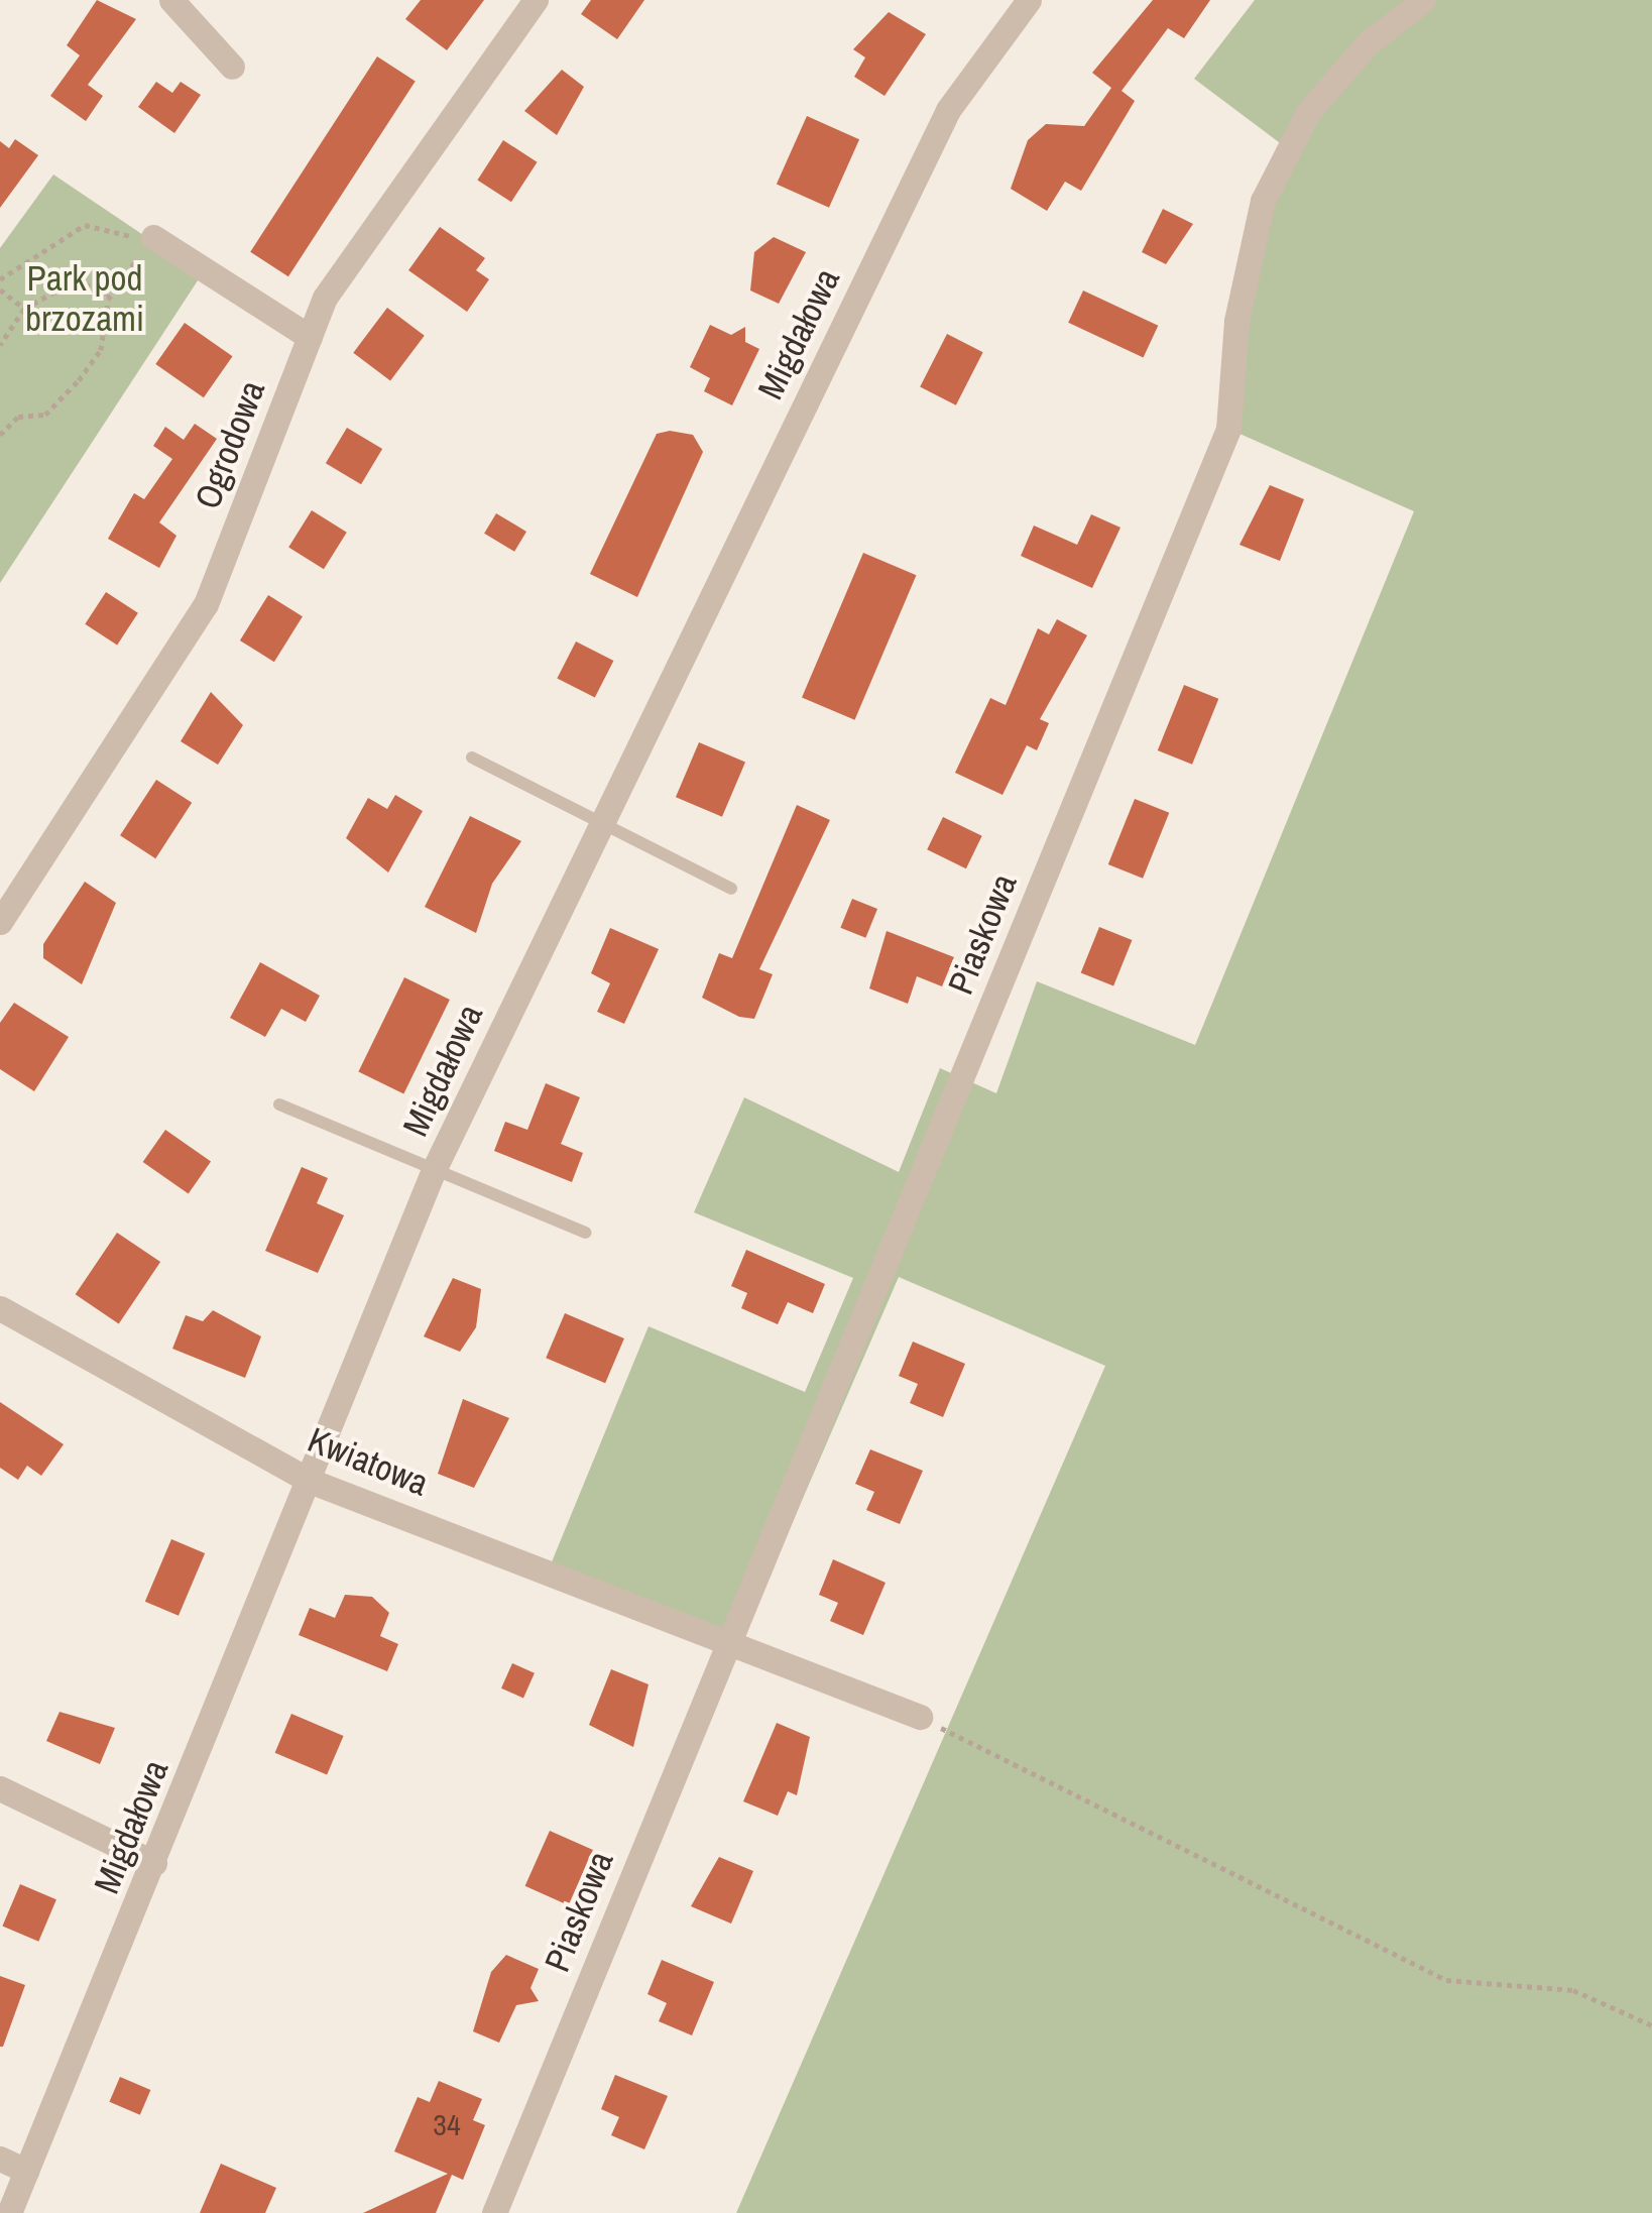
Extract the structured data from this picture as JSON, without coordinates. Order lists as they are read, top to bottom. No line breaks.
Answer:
{"streets":{"street":["Migdałowa","Ogrodowa","Piaskowa","Kwiatowa"]},"crossings":[["Migdałowa","Kwiatowa"],["Piaskowa","Kwiatowa"]],"parks":["Park pod brzozami"],"house_numbers":["34"]}
